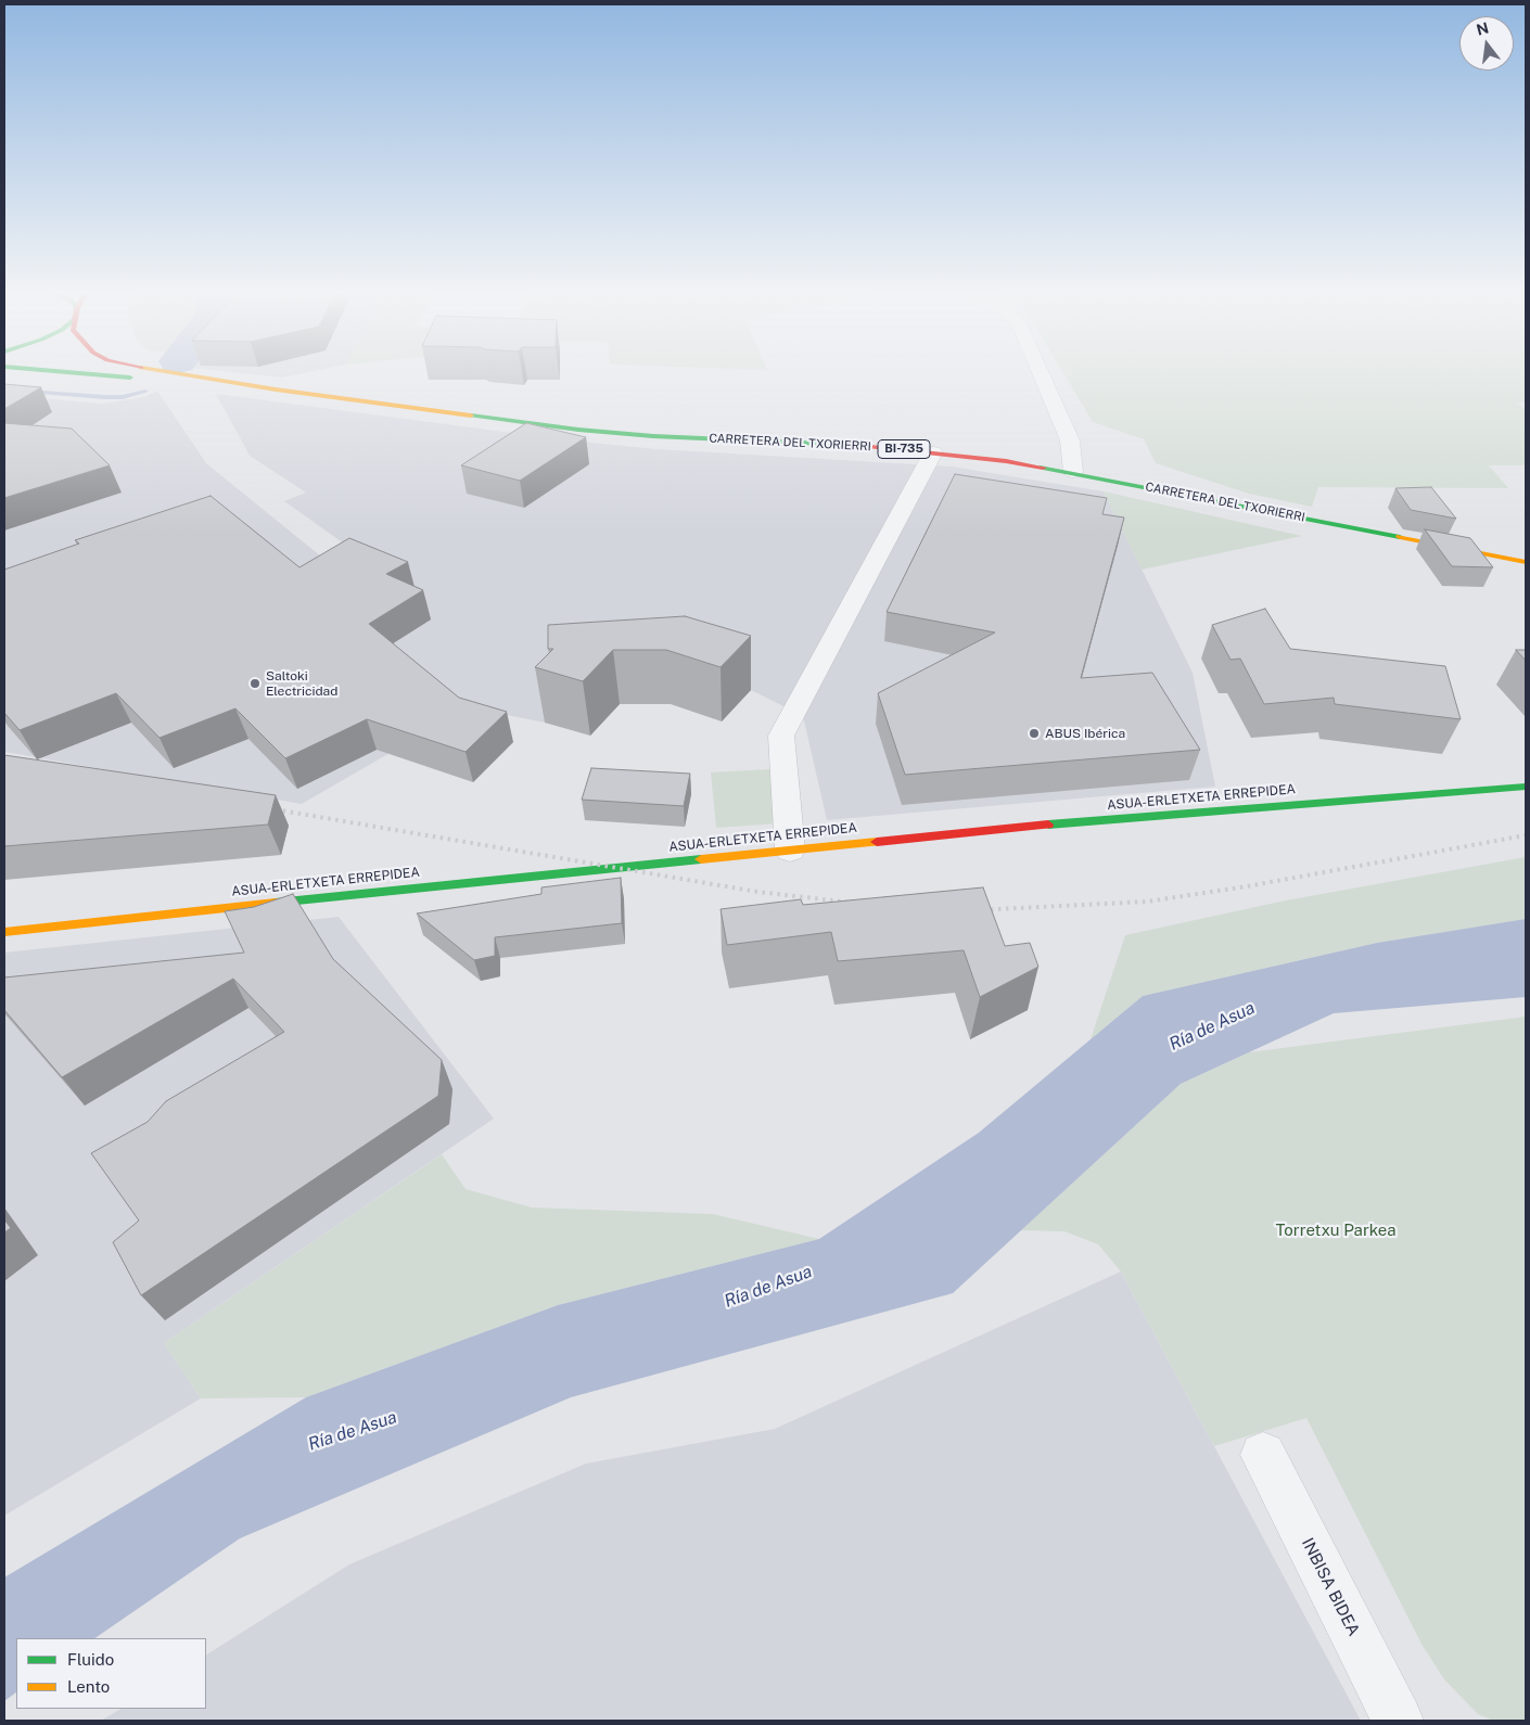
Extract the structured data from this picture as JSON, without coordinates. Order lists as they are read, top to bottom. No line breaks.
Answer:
{"streets":{"main road":["CARRETERA DEL TXORIERRI","BI-735","ASUA-ERLETXETA ERREPIDEA"],"street":["INBISA BIDEA"]},"crossings":[["CARRETERA DEL TXORIERRI","BI-735"]],"water":["Ría de Asua"],"parks":["Torretxu Parkea"],"places":["Saltoki Electricidad","ABUS Ibérica"],"legend":["Fluido","Lento"],"north":"top"}
